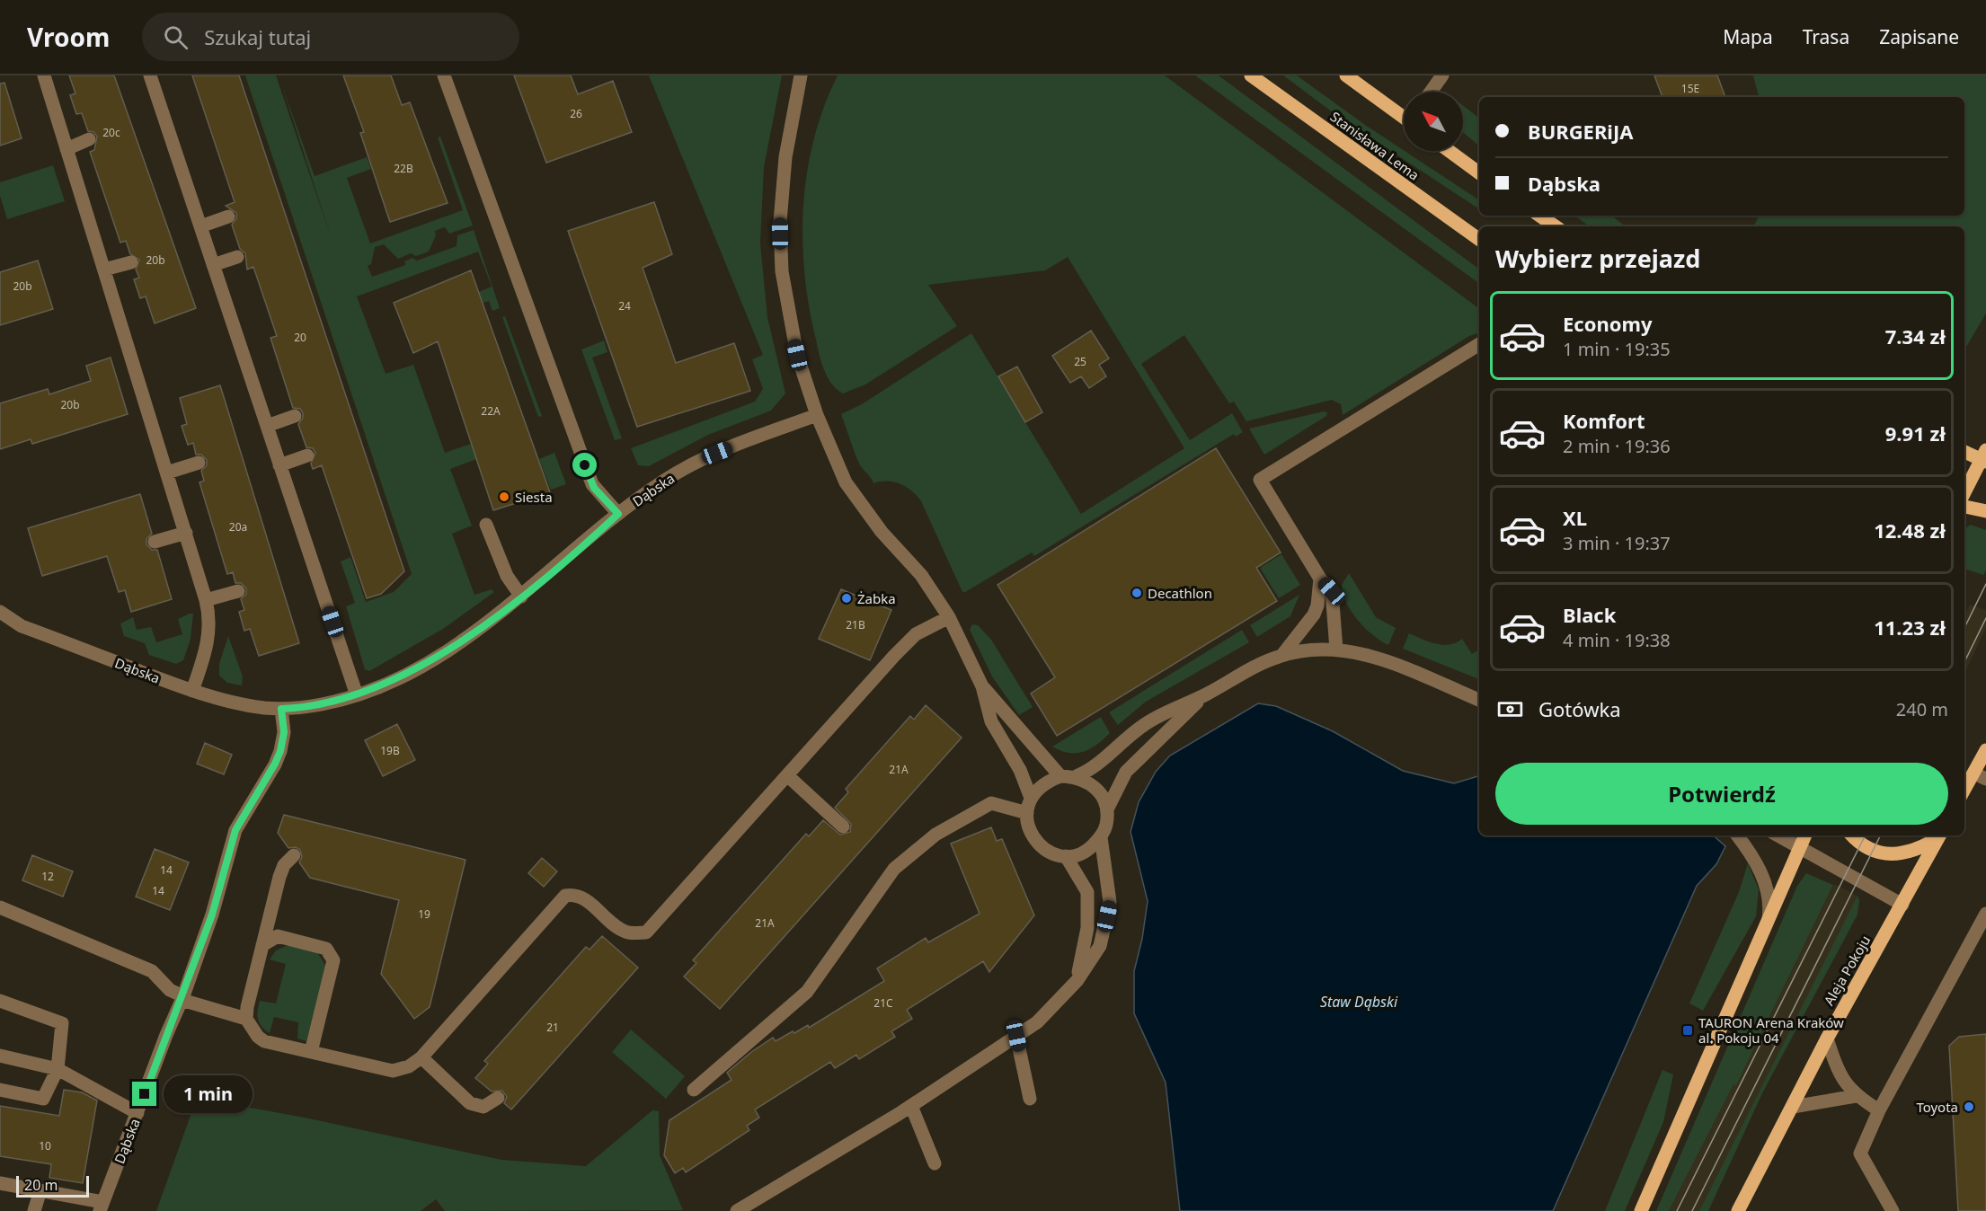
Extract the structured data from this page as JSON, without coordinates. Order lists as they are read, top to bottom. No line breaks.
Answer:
{"streets":{"main road":["Stanisława Lema","Aleja Pokoju"],"street":["Dąbska"]},"water":["Staw Dąbski"],"places":{"other":["Siesta","Decathlon","Żabka","Toyota"],"transit":["TAURON Arena Kraków al. Pokoju 04"]},"house_numbers":["15E","26","20c","22B","20b","20b","24","20","25","20b","22A","20a","21B","19B","21A","14","12","14","19","21A","21C","21","10"],"scale_bar":"20 m","north":"top left","page":{"header":"Vroom","search":"Szukaj tutaj","nav":["Mapa","Trasa","Zapisane"],"banner":["BURGERiJA","Dąbska"],"heading":"Wybierz przejazd","list":[{"name":"Economy","note":"1 min · 19:35","value":"7.34 zł"},{"name":"Komfort","note":"2 min · 19:36","value":"9.91 zł"},{"name":"XL","note":"3 min · 19:37","value":"12.48 zł"},{"name":"Black","note":"4 min · 19:38","value":"11.23 zł"}],"pay":["Gotówka","240 m"],"buttons":"Potwierdź","bubble":"1 min","scale":"20 m"}}
